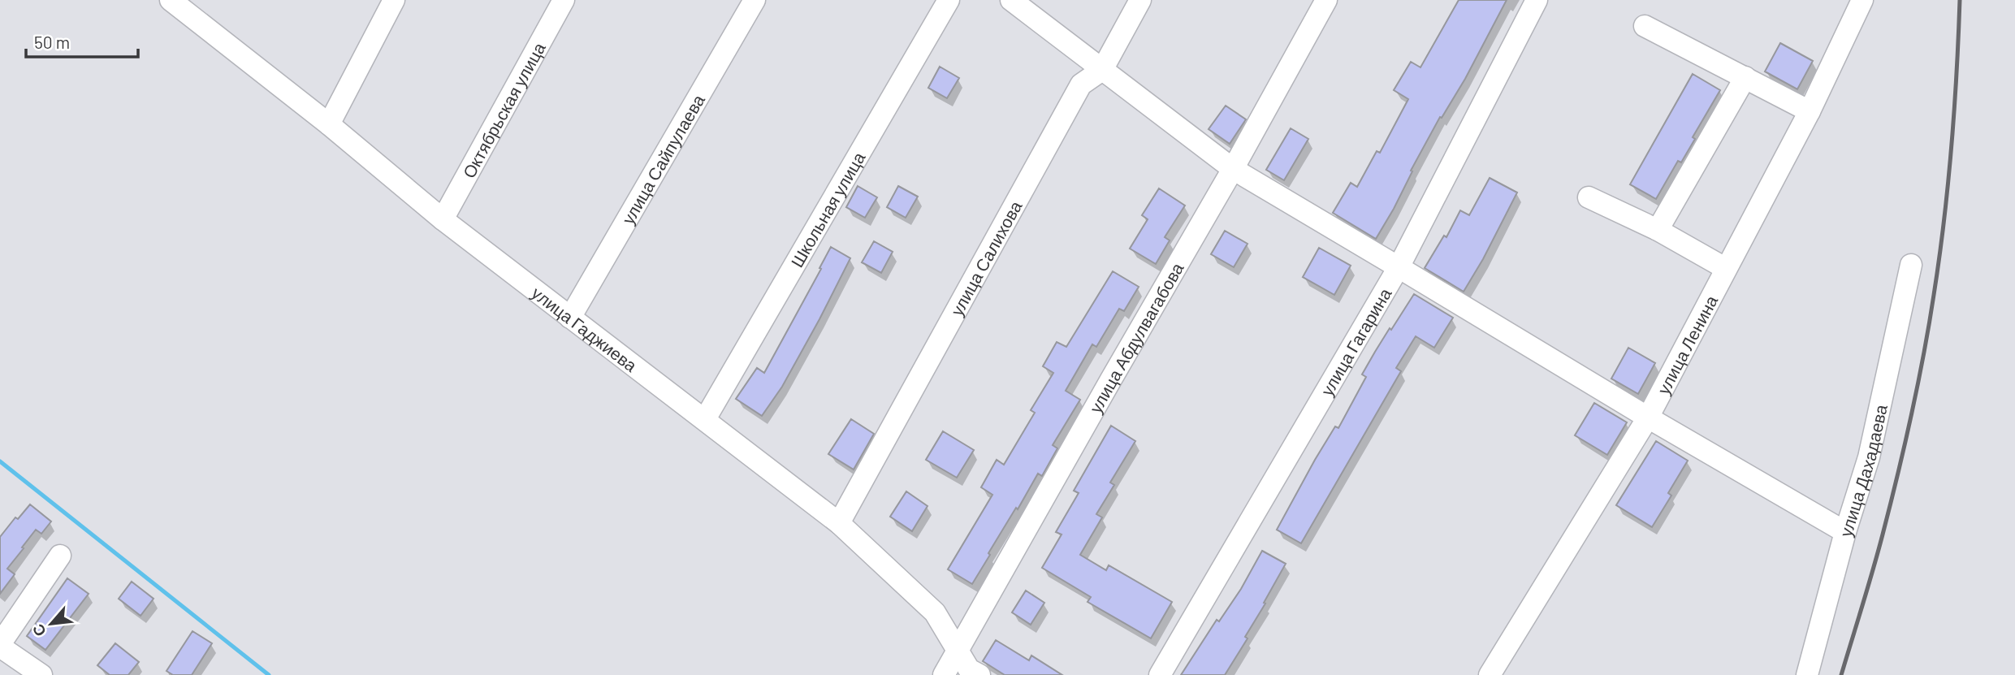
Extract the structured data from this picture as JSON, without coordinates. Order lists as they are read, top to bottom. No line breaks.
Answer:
{"streets":{"street":["Октябрьская улица","улица Сайпулаева","Школьная улица","улица Салихова","улица Гаджиева","улица Абдулвагабова","улица Гагарина","улица Ленина","улица Дахадаева"]},"crossings":[["Октябрьская улица","улица Гаджиева"],["улица Сайпулаева","улица Гаджиева"],["Школьная улица","улица Гаджиева"],["улица Салихова","улица Гаджиева"],["улица Гаджиева","улица Абдулвагабова"]],"scale_bar":"50 m","north":"bottom left"}
